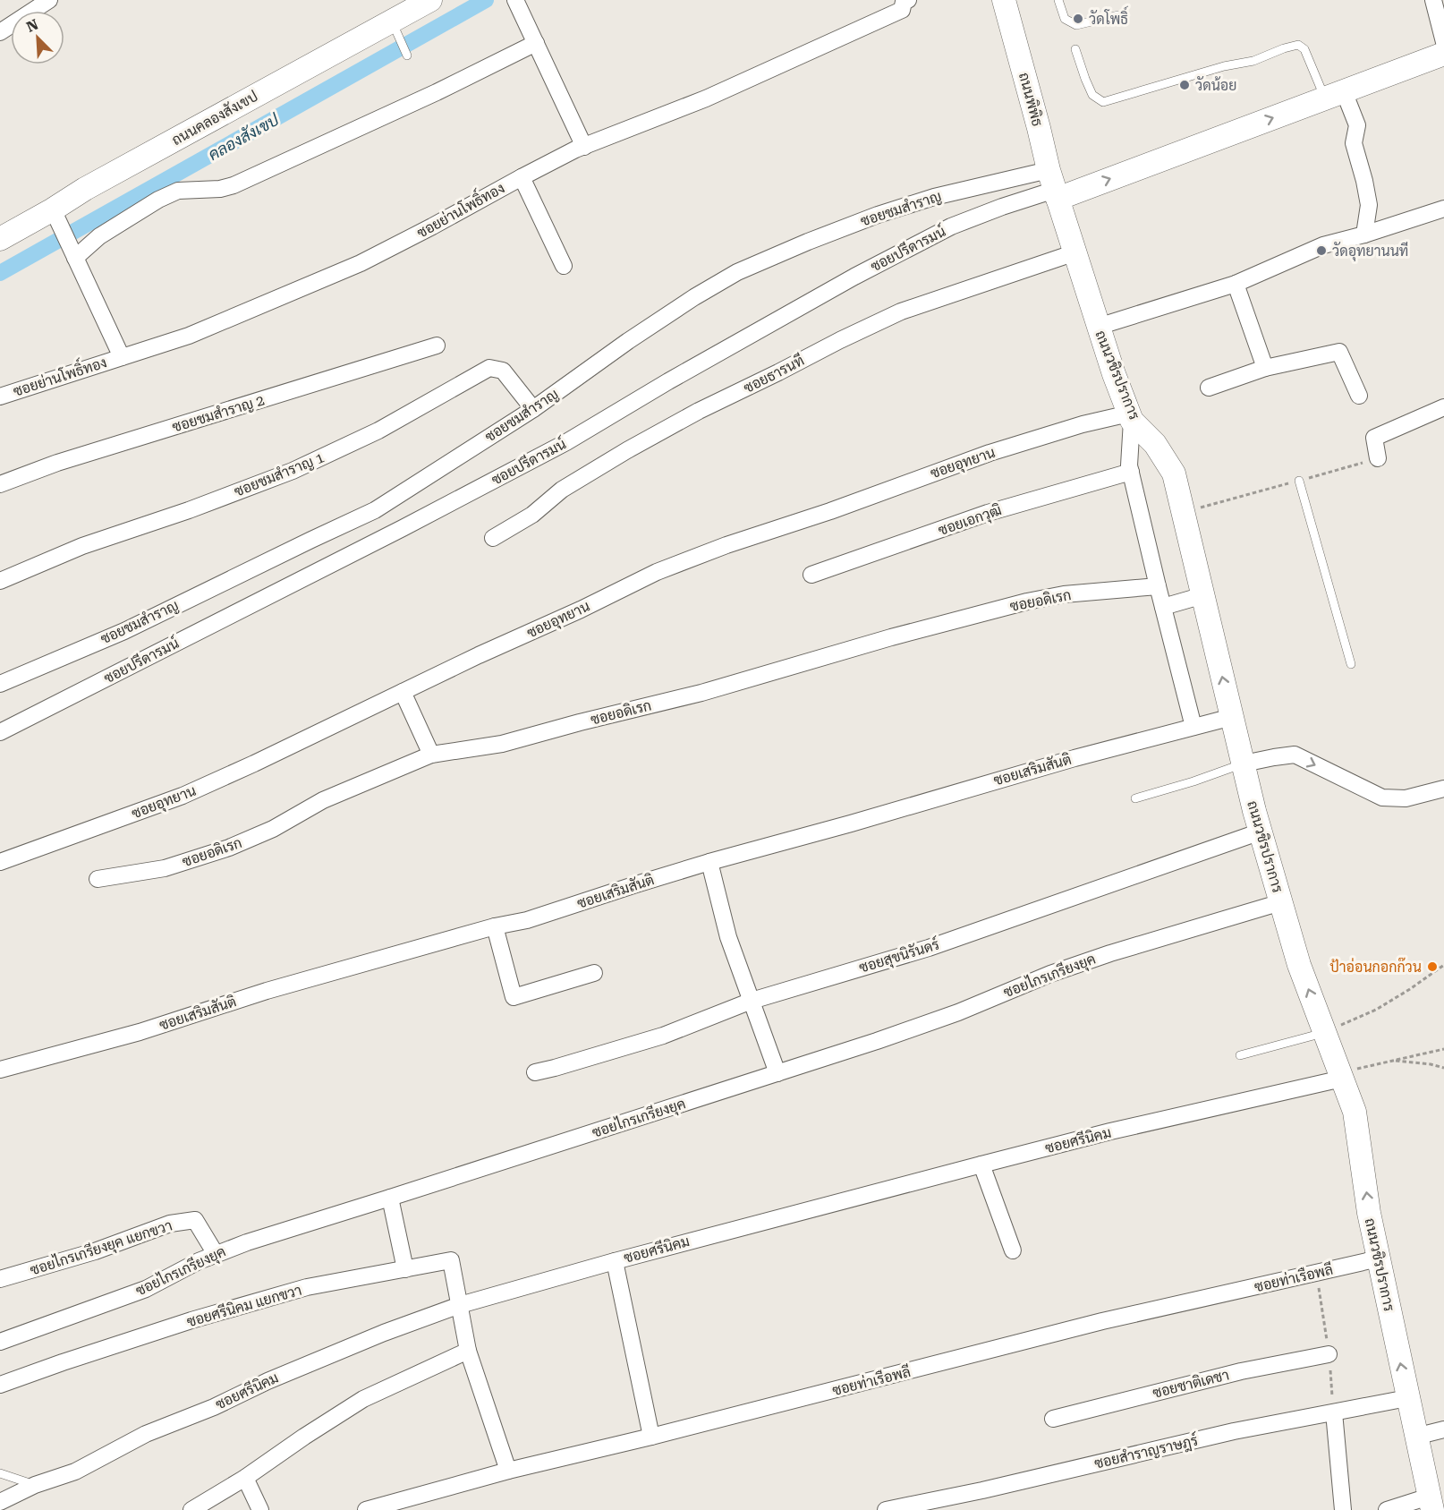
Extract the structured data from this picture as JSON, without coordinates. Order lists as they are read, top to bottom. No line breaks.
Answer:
{"streets":{"street":["ถนนพิพิธ","ถนนคลองสังเขป","ซอยชมสำราญ","ซอยย่านโพธิ์ทอง","ซอยปรีดารมน์","ซอยธารนที","ถนนวชิรปราการ","ซอยชมสำราญ 2","ซอยอุทยาน","ซอยชมสำราญ 1","ซอยเอกวุฒิ","ซอยอดิเรก","ซอยเสริมสันติ","ซอยสุขนิรันดร์","ซอยไกรเกรียงยุค","ซอยศรีนิคม","ซอยไกรเกรียงยุค แยกขวา","ซอยท่าเรือพลี","ซอยศรีนิคม แยกขวา","ซอยชาติเดชา","ซอยสำราญราษฎร์"]},"crossings":[["ถนนพิพิธ","ซอยชมสำราญ"],["ถนนพิพิธ","ซอยปรีดารมน์"],["ถนนพิพิธ","ถนนวชิรปราการ"],["ซอยชมสำราญ","ซอยปรีดารมน์"],["ซอยชมสำราญ","ถนนวชิรปราการ"],["ซอยชมสำราญ","ซอยชมสำราญ 1"],["ซอยปรีดารมน์","ถนนวชิรปราการ"],["ซอยธารนที","ถนนวชิรปราการ"],["ถนนวชิรปราการ","ซอยอุทยาน"],["ถนนวชิรปราการ","ซอยเสริมสันติ"],["ถนนวชิรปราการ","ซอยสุขนิรันดร์"],["ถนนวชิรปราการ","ซอยไกรเกรียงยุค"],["ถนนวชิรปราการ","ซอยศรีนิคม"],["ถนนวชิรปราการ","ซอยท่าเรือพลี"],["ถนนวชิรปราการ","ซอยสำราญราษฎร์"],["ซอยไกรเกรียงยุค","ซอยไกรเกรียงยุค แยกขวา"],["ซอยศรีนิคม","ซอยศรีนิคม แยกขวา"]],"one_way":["ถนนวชิรปราการ"],"water":["คลองสังเขป"],"places":["วัดโพธิ์","วัดน้อย","วัดอุทยานนที","ป้าอ่อนกอกก๊วน"],"north":"top left"}
